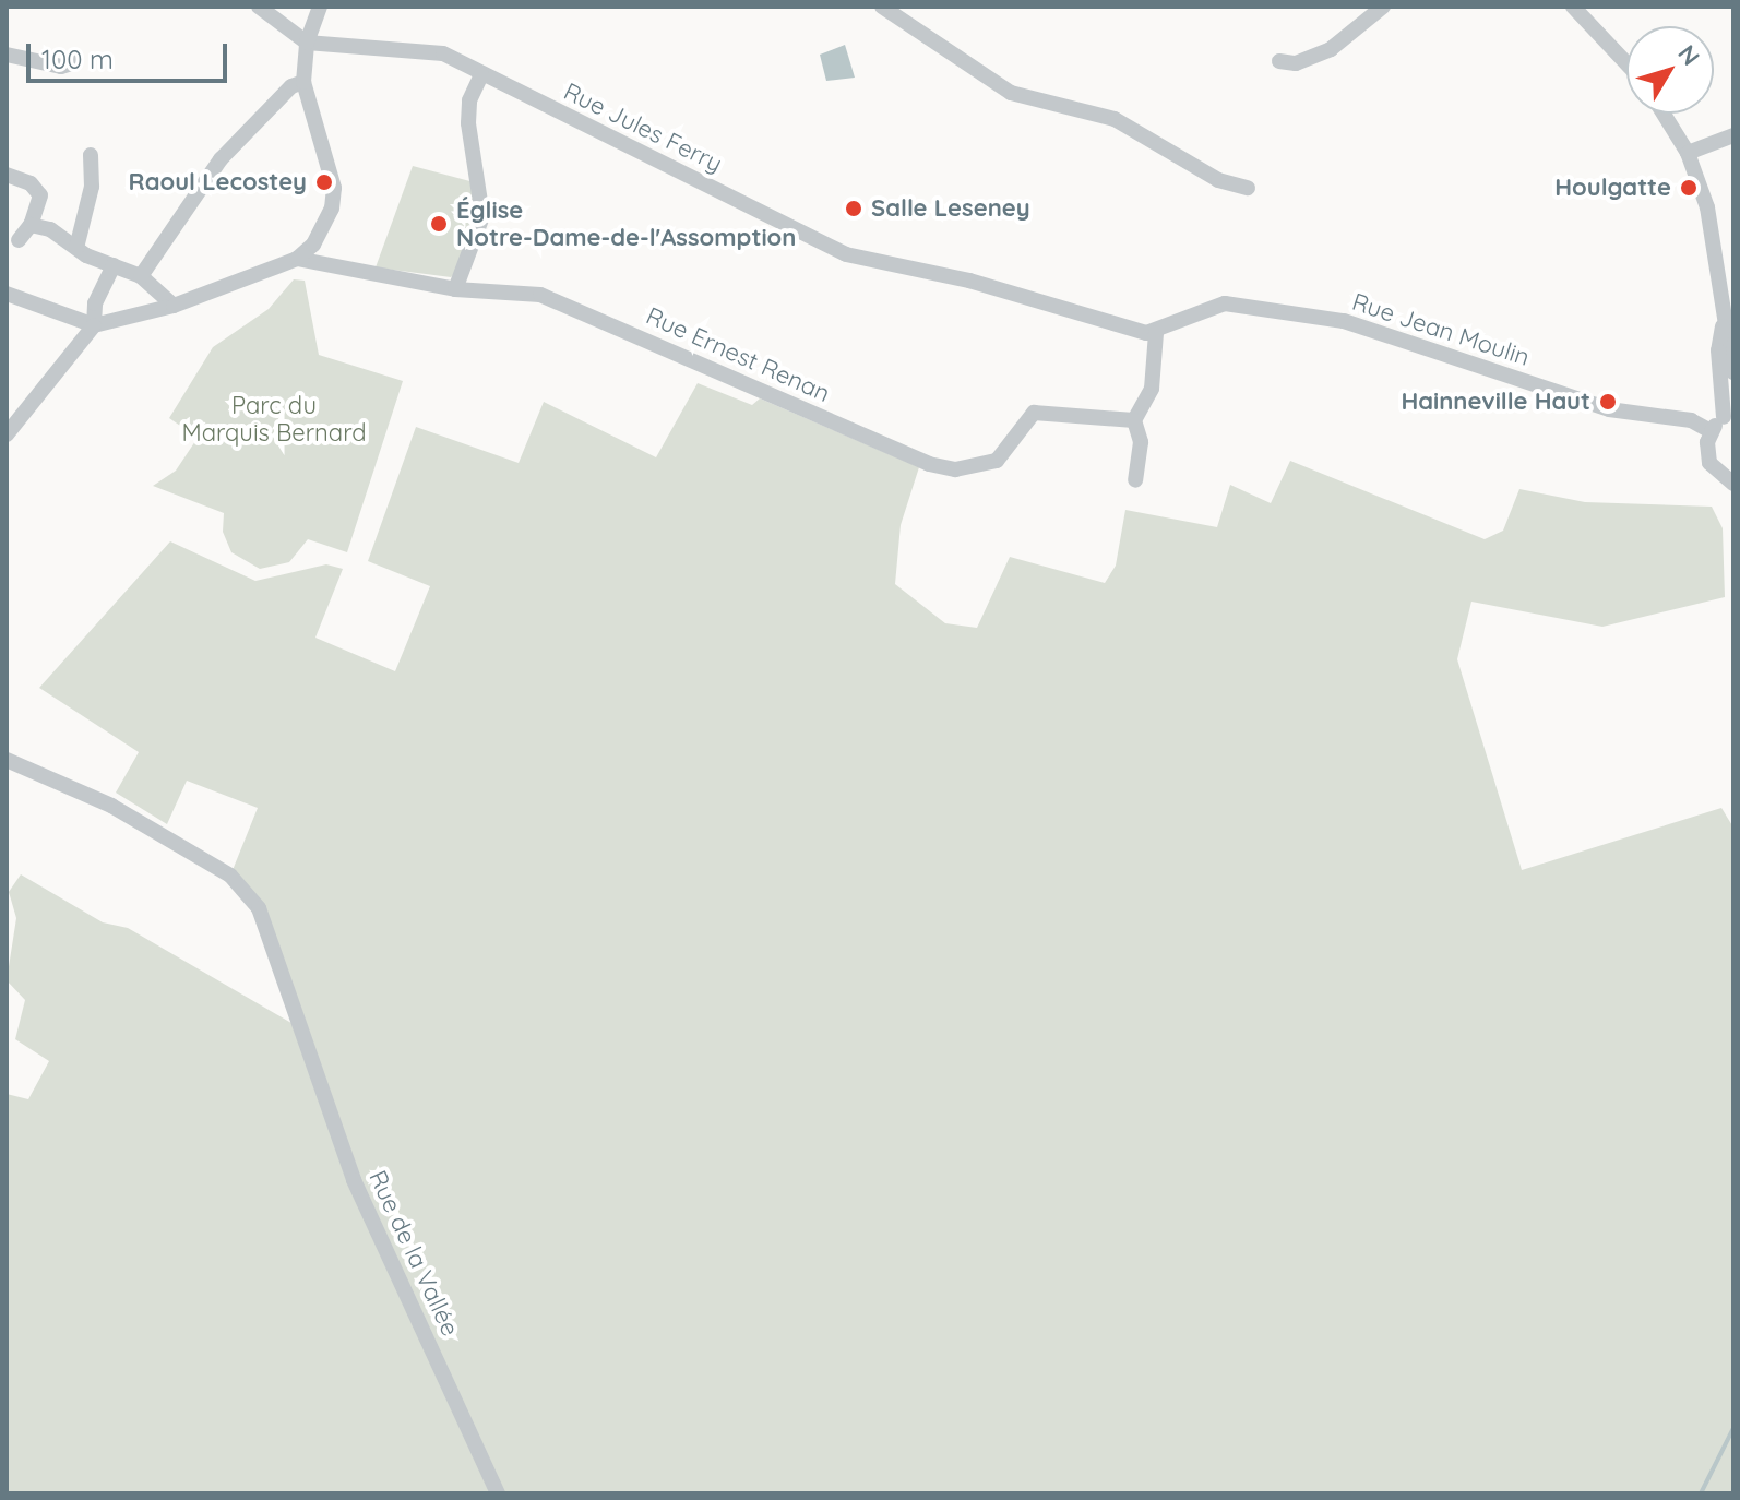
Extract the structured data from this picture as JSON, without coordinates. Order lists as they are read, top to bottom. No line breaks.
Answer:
{"streets":{"street":["Rue Jules Ferry","Rue Jean Moulin","Rue Ernest Renan","Rue de la Vallée"]},"crossings":[["Rue Jules Ferry","Rue Jean Moulin"]],"parks":["Parc du Marquis Bernard"],"places":["Raoul Lecostey","Houlgatte","Salle Leseney","Église Notre-Dame-de-l'Assomption","Hainneville Haut"],"scale_bar":"100 m","north":"top right"}
